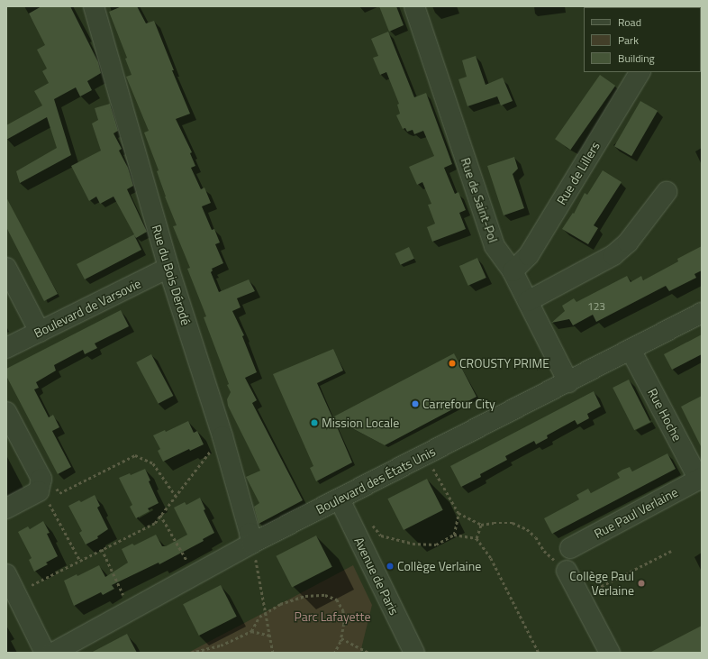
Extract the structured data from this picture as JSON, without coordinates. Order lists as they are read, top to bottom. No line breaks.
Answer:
{"streets":{"street":["Rue de Lillers","Rue de Saint-Pol","Rue du Bois Dérodé","Boulevard de Varsovie","Rue Hoche","Boulevard des États Unis","Rue Paul Verlaine","Avenue de Paris"]},"crossings":[["Rue de Lillers","Rue de Saint-Pol"],["Rue de Saint-Pol","Boulevard des États Unis"],["Rue du Bois Dérodé","Boulevard de Varsovie"],["Rue du Bois Dérodé","Boulevard des États Unis"],["Rue Hoche","Boulevard des États Unis"],["Rue Hoche","Rue Paul Verlaine"],["Boulevard des États Unis","Avenue de Paris"]],"parks":["Parc Lafayette"],"places":["CROUSTY PRIME","Carrefour City","Mission Locale","Collège Verlaine","Collège Paul Verlaine"],"house_numbers":["123"],"legend":["Road","Park","Building"]}
